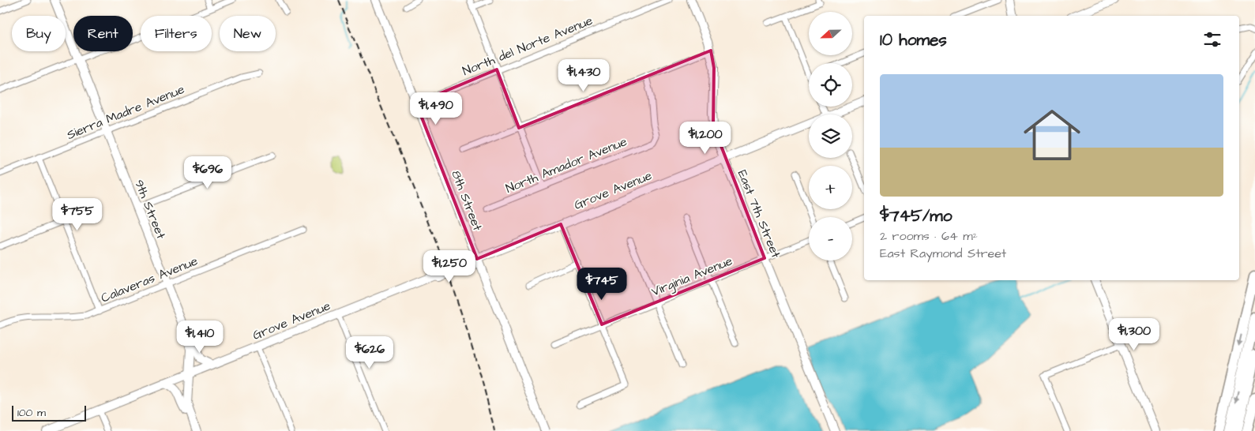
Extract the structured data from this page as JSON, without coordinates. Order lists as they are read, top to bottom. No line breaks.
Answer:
{"streets":{"street":["North del Norte Avenue","Sierra Madre Avenue","North Amador Avenue","Grove Avenue","8th Street","9th Street","East 7th Street","Virginia Avenue","Calaveras Avenue"]},"crossings":[["North del Norte Avenue","8th Street"],["Sierra Madre Avenue","9th Street"],["Grove Avenue","8th Street"],["Grove Avenue","9th Street"],["Grove Avenue","East 7th Street"],["9th Street","Calaveras Avenue"],["East 7th Street","Virginia Avenue"]],"scale_bar":"100 m","north":"left","page":{"map_buttons":["+","−"],"chip":["Buy","Rent","Filters","New"],"heading":"10 homes","price":["$1,430","$1,490","$1,200","$696","$755","$1,250","$745","$1,300","$1,410","$626"],"list":[{"name":"$745/mo","note":"2 rooms · 64 m² · East Raymond Street"}],"scale":"100 m"}}
